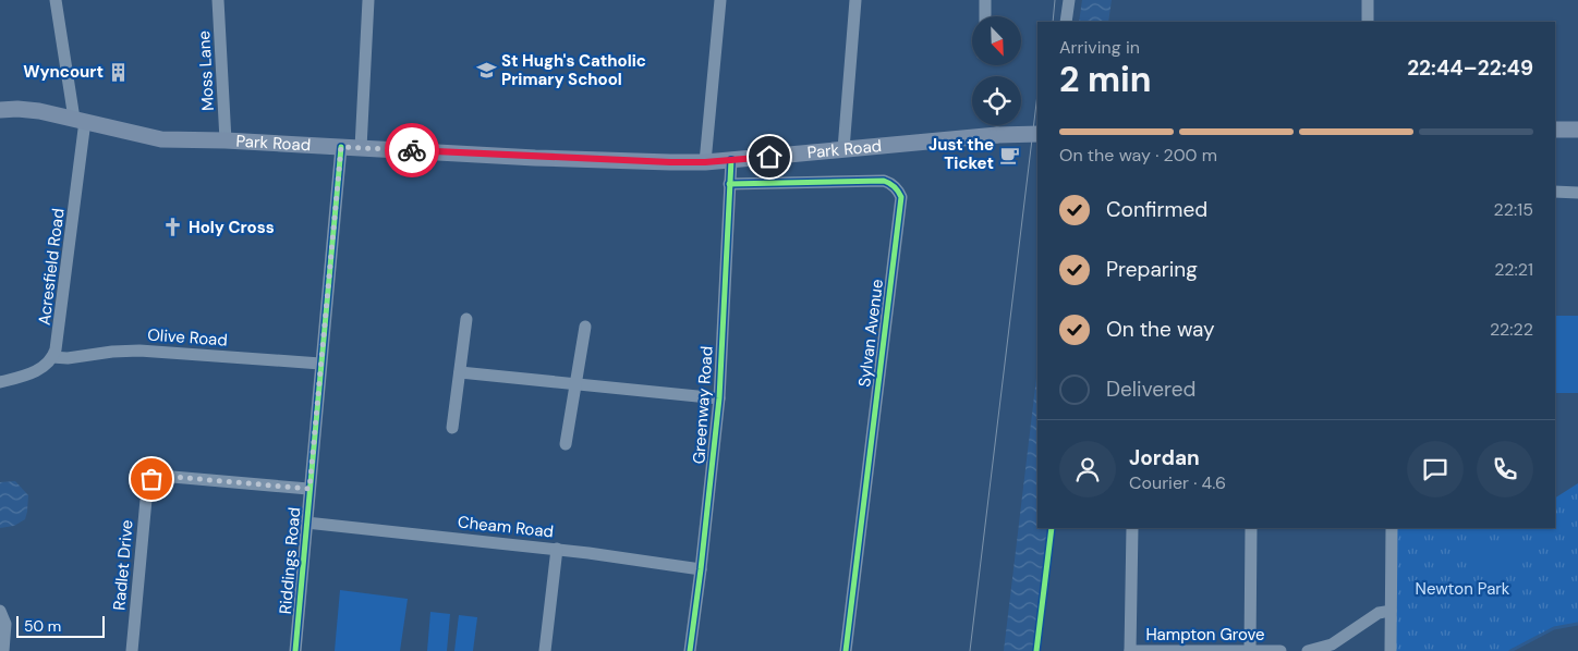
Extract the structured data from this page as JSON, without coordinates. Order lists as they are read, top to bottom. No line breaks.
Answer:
{"streets":{"main road":["Park Road"],"street":["Moss Lane","Acresfield Road","Sylvan Avenue","Olive Road","Greenway Road","Cheam Road","Riddings Road","Radlet Drive","Hampton Grove"]},"crossings":[["Moss Lane","Park Road"],["Park Road","Acresfield Road"],["Park Road","Greenway Road"],["Park Road","Riddings Road"],["Acresfield Road","Olive Road"],["Sylvan Avenue","Greenway Road"],["Olive Road","Riddings Road"],["Greenway Road","Cheam Road"],["Cheam Road","Riddings Road"],["Riddings Road","Radlet Drive"]],"parks":["Newton Park"],"places":{"school or university":["St Hugh's Catholic Primary School"],"building":["Wyncourt"],"cafe":["Just the Ticket"],"church":["Holy Cross"]},"scale_bar":"50 m","north":"bottom right","page":{"heading":["2 min","Arriving in","22:44–22:49"],"panel":["Jordan","Courier · 4.6"],"bar":"On the way · 200 m","list":[["Confirmed","22:15"],["Preparing","22:21"],["On the way","22:22"],"Delivered"],"scale":"50 m"}}
